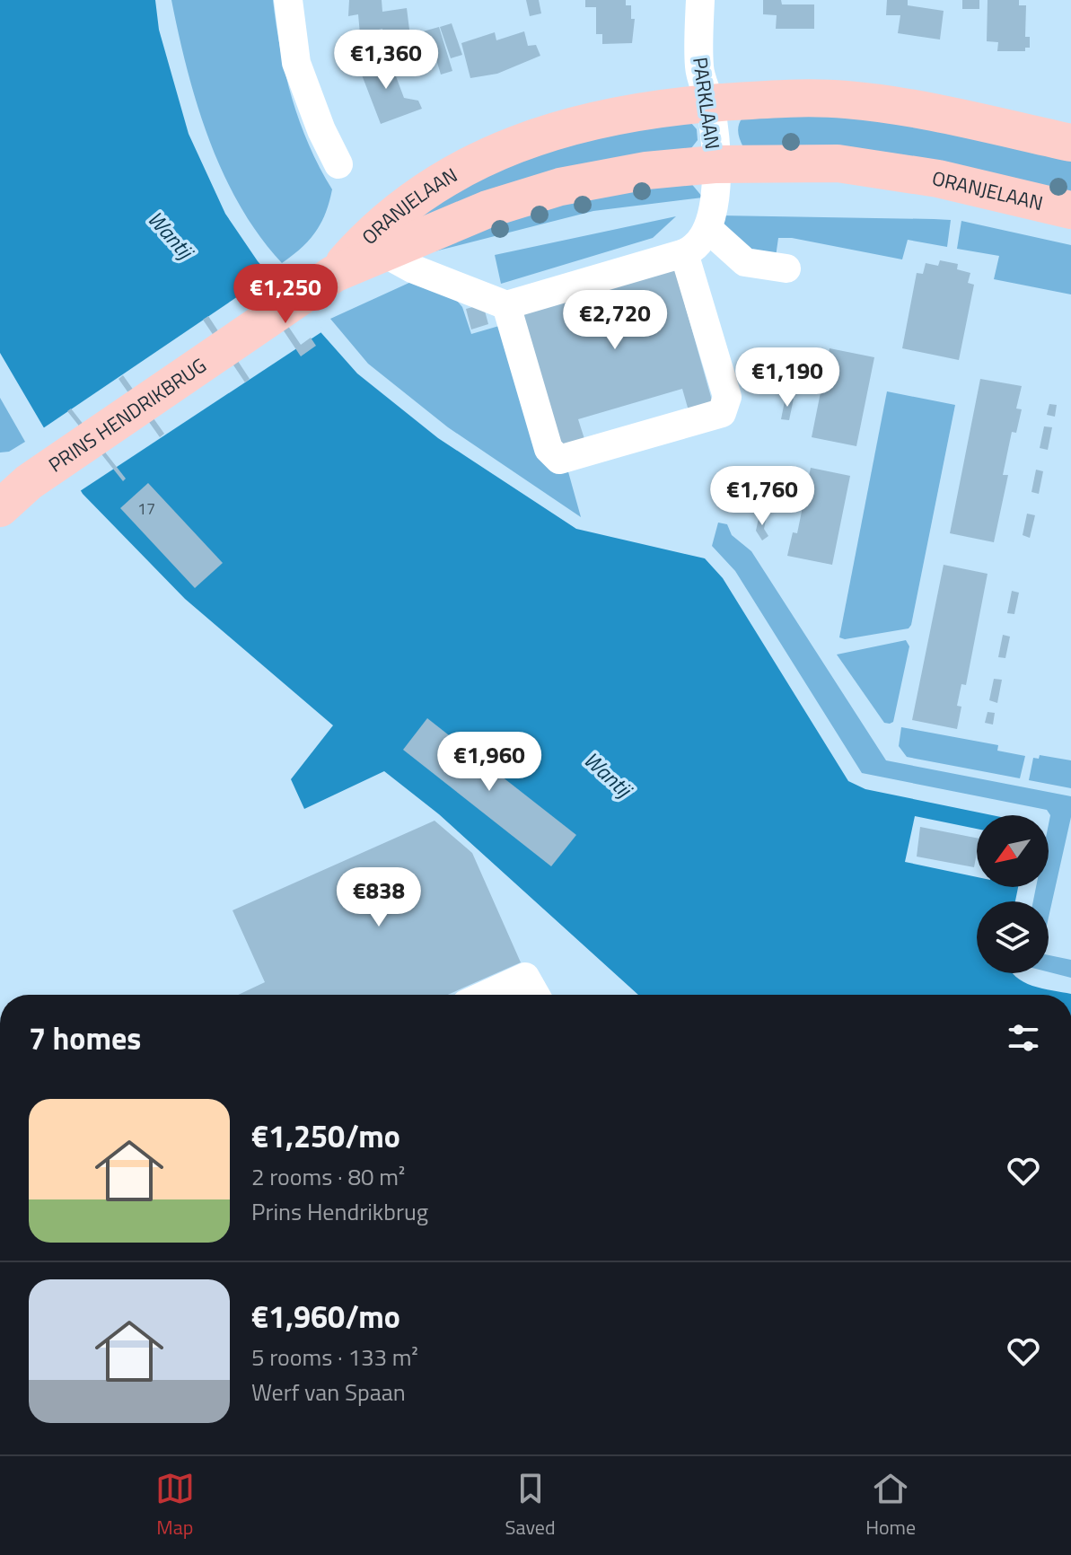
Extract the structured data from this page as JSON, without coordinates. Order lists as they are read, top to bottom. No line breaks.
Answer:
{"streets":{"main road":["ORANJELAAN","PRINS HENDRIKBRUG"],"street":["PARKLAAN"]},"crossings":[["PARKLAAN","ORANJELAAN"],["ORANJELAAN","PRINS HENDRIKBRUG"]],"water":["Wantij"],"house_numbers":["17"],"north":"bottom left","page":{"price":["€1,360","€1,250","€2,720","€1,190","€1,760","€1,960","€838"],"heading":"7 homes","list":[{"name":"€1,250/mo","note":"2 rooms · 80 m² · Prins Hendrikbrug"},{"name":"€1,960/mo","note":"5 rooms · 133 m² · Werf van Spaan"}],"tabs":["Map","Saved","Home"]}}
